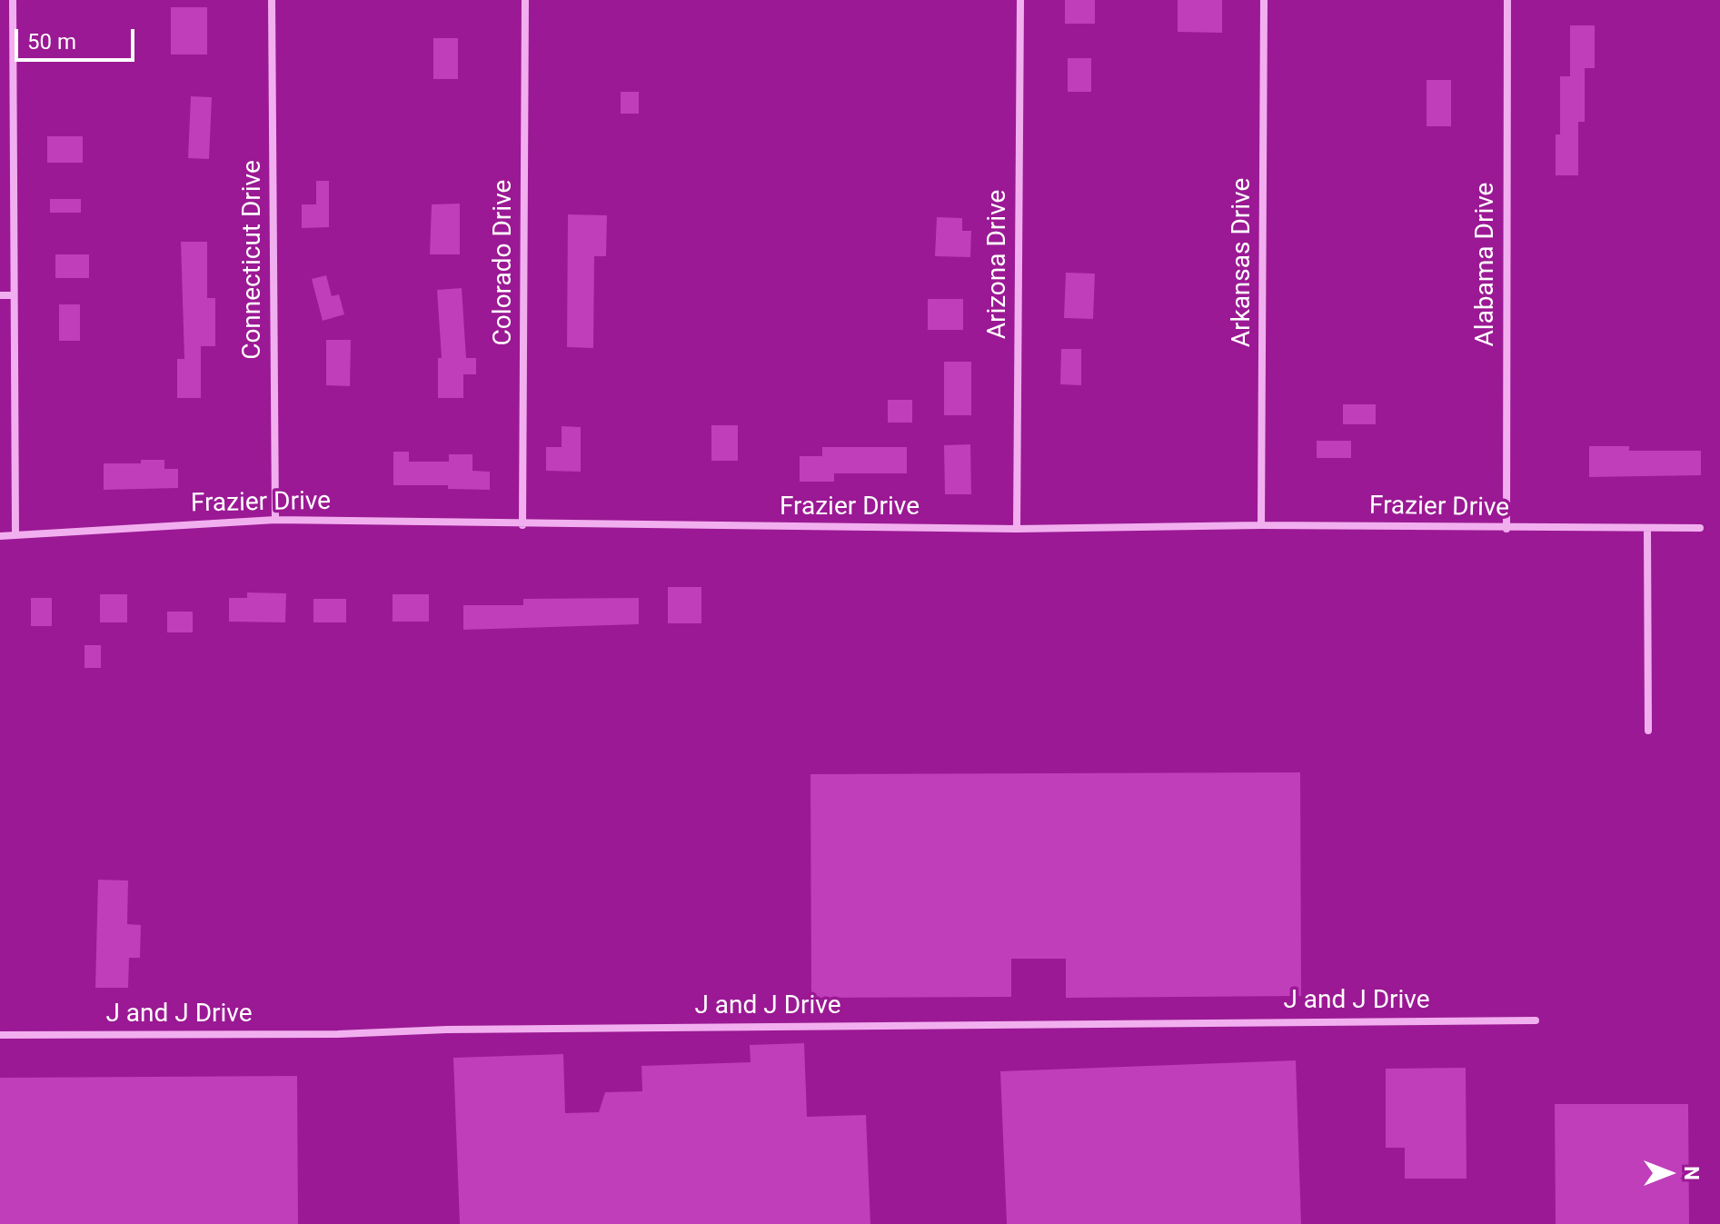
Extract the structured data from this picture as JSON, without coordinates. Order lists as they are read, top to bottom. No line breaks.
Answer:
{"streets":{"street":["Connecticut Drive","Colorado Drive","Arkansas Drive","Arizona Drive","Alabama Drive","Frazier Drive","J and J Drive"]},"crossings":[["Connecticut Drive","Frazier Drive"],["Colorado Drive","Frazier Drive"],["Arkansas Drive","Frazier Drive"],["Arizona Drive","Frazier Drive"],["Alabama Drive","Frazier Drive"]],"scale_bar":"50 m","north":"right"}
